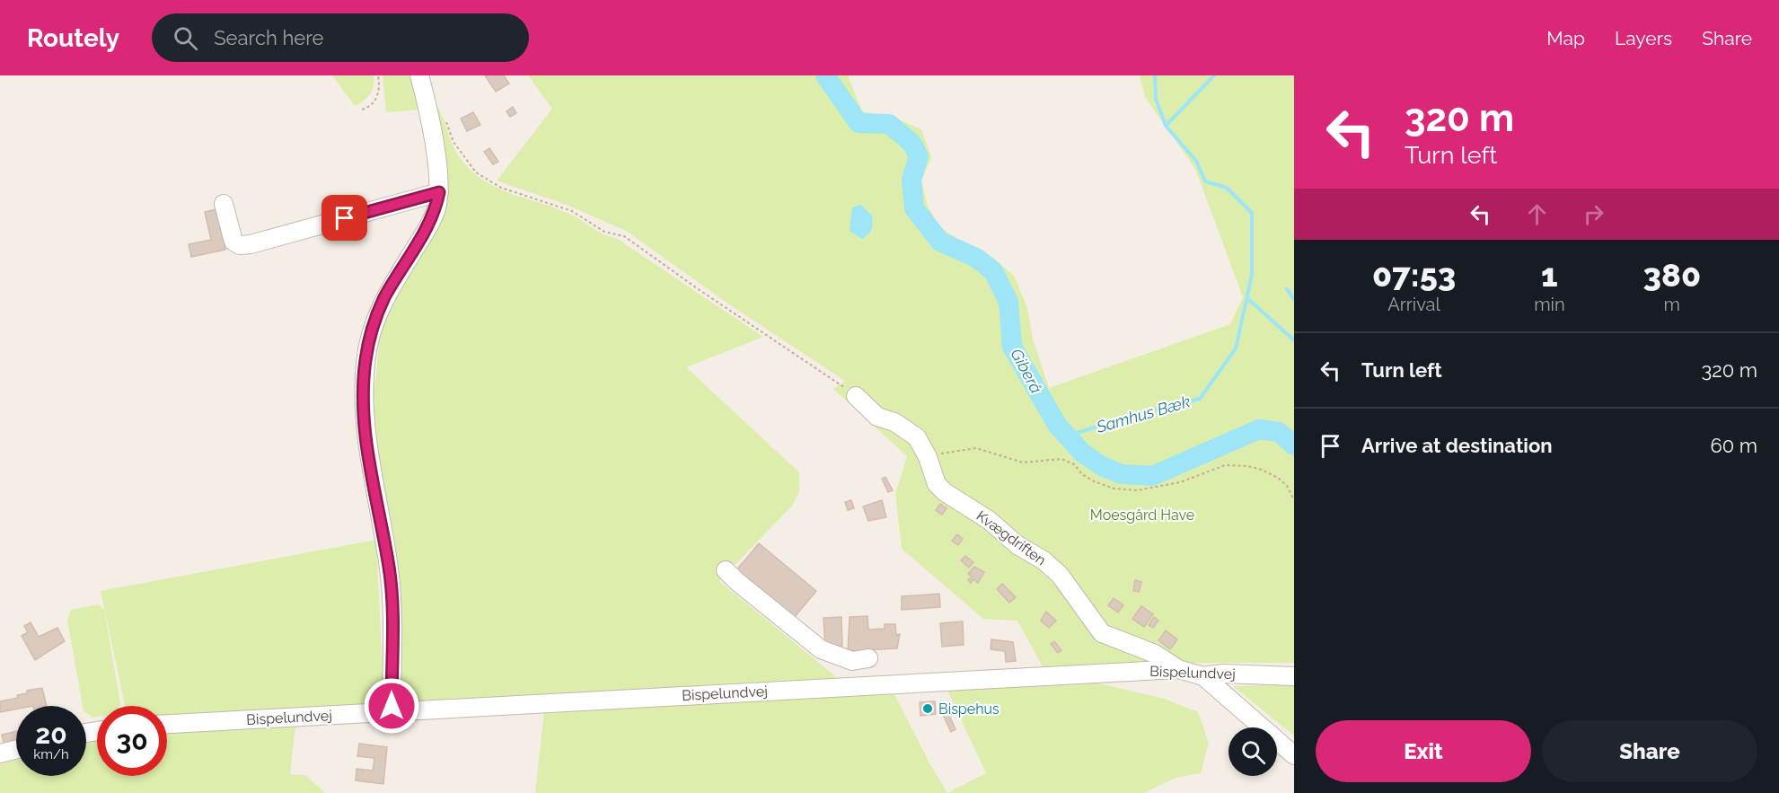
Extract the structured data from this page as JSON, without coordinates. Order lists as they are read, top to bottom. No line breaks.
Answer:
{"streets":{"street":["Kvægdriften","Bispelundvej"]},"crossings":[["Kvægdriften","Bispelundvej"]],"water":["Giberå","Samhus Bæk"],"parks":["Moesgård Have"],"places":["Bispehus"],"page":{"header":"Routely","search":"Search here","nav":["Map","Layers","Share"],"turn":["320 m","Turn left"],"eta":["07:53","Arrival","1","min","380","m"],"list":[{"name":"Turn left","value":"320 m"},{"name":"Arrive at destination","value":"60 m"}],"speed":"20 km/h","limit":"30","buttons":["Exit","Share"]}}
